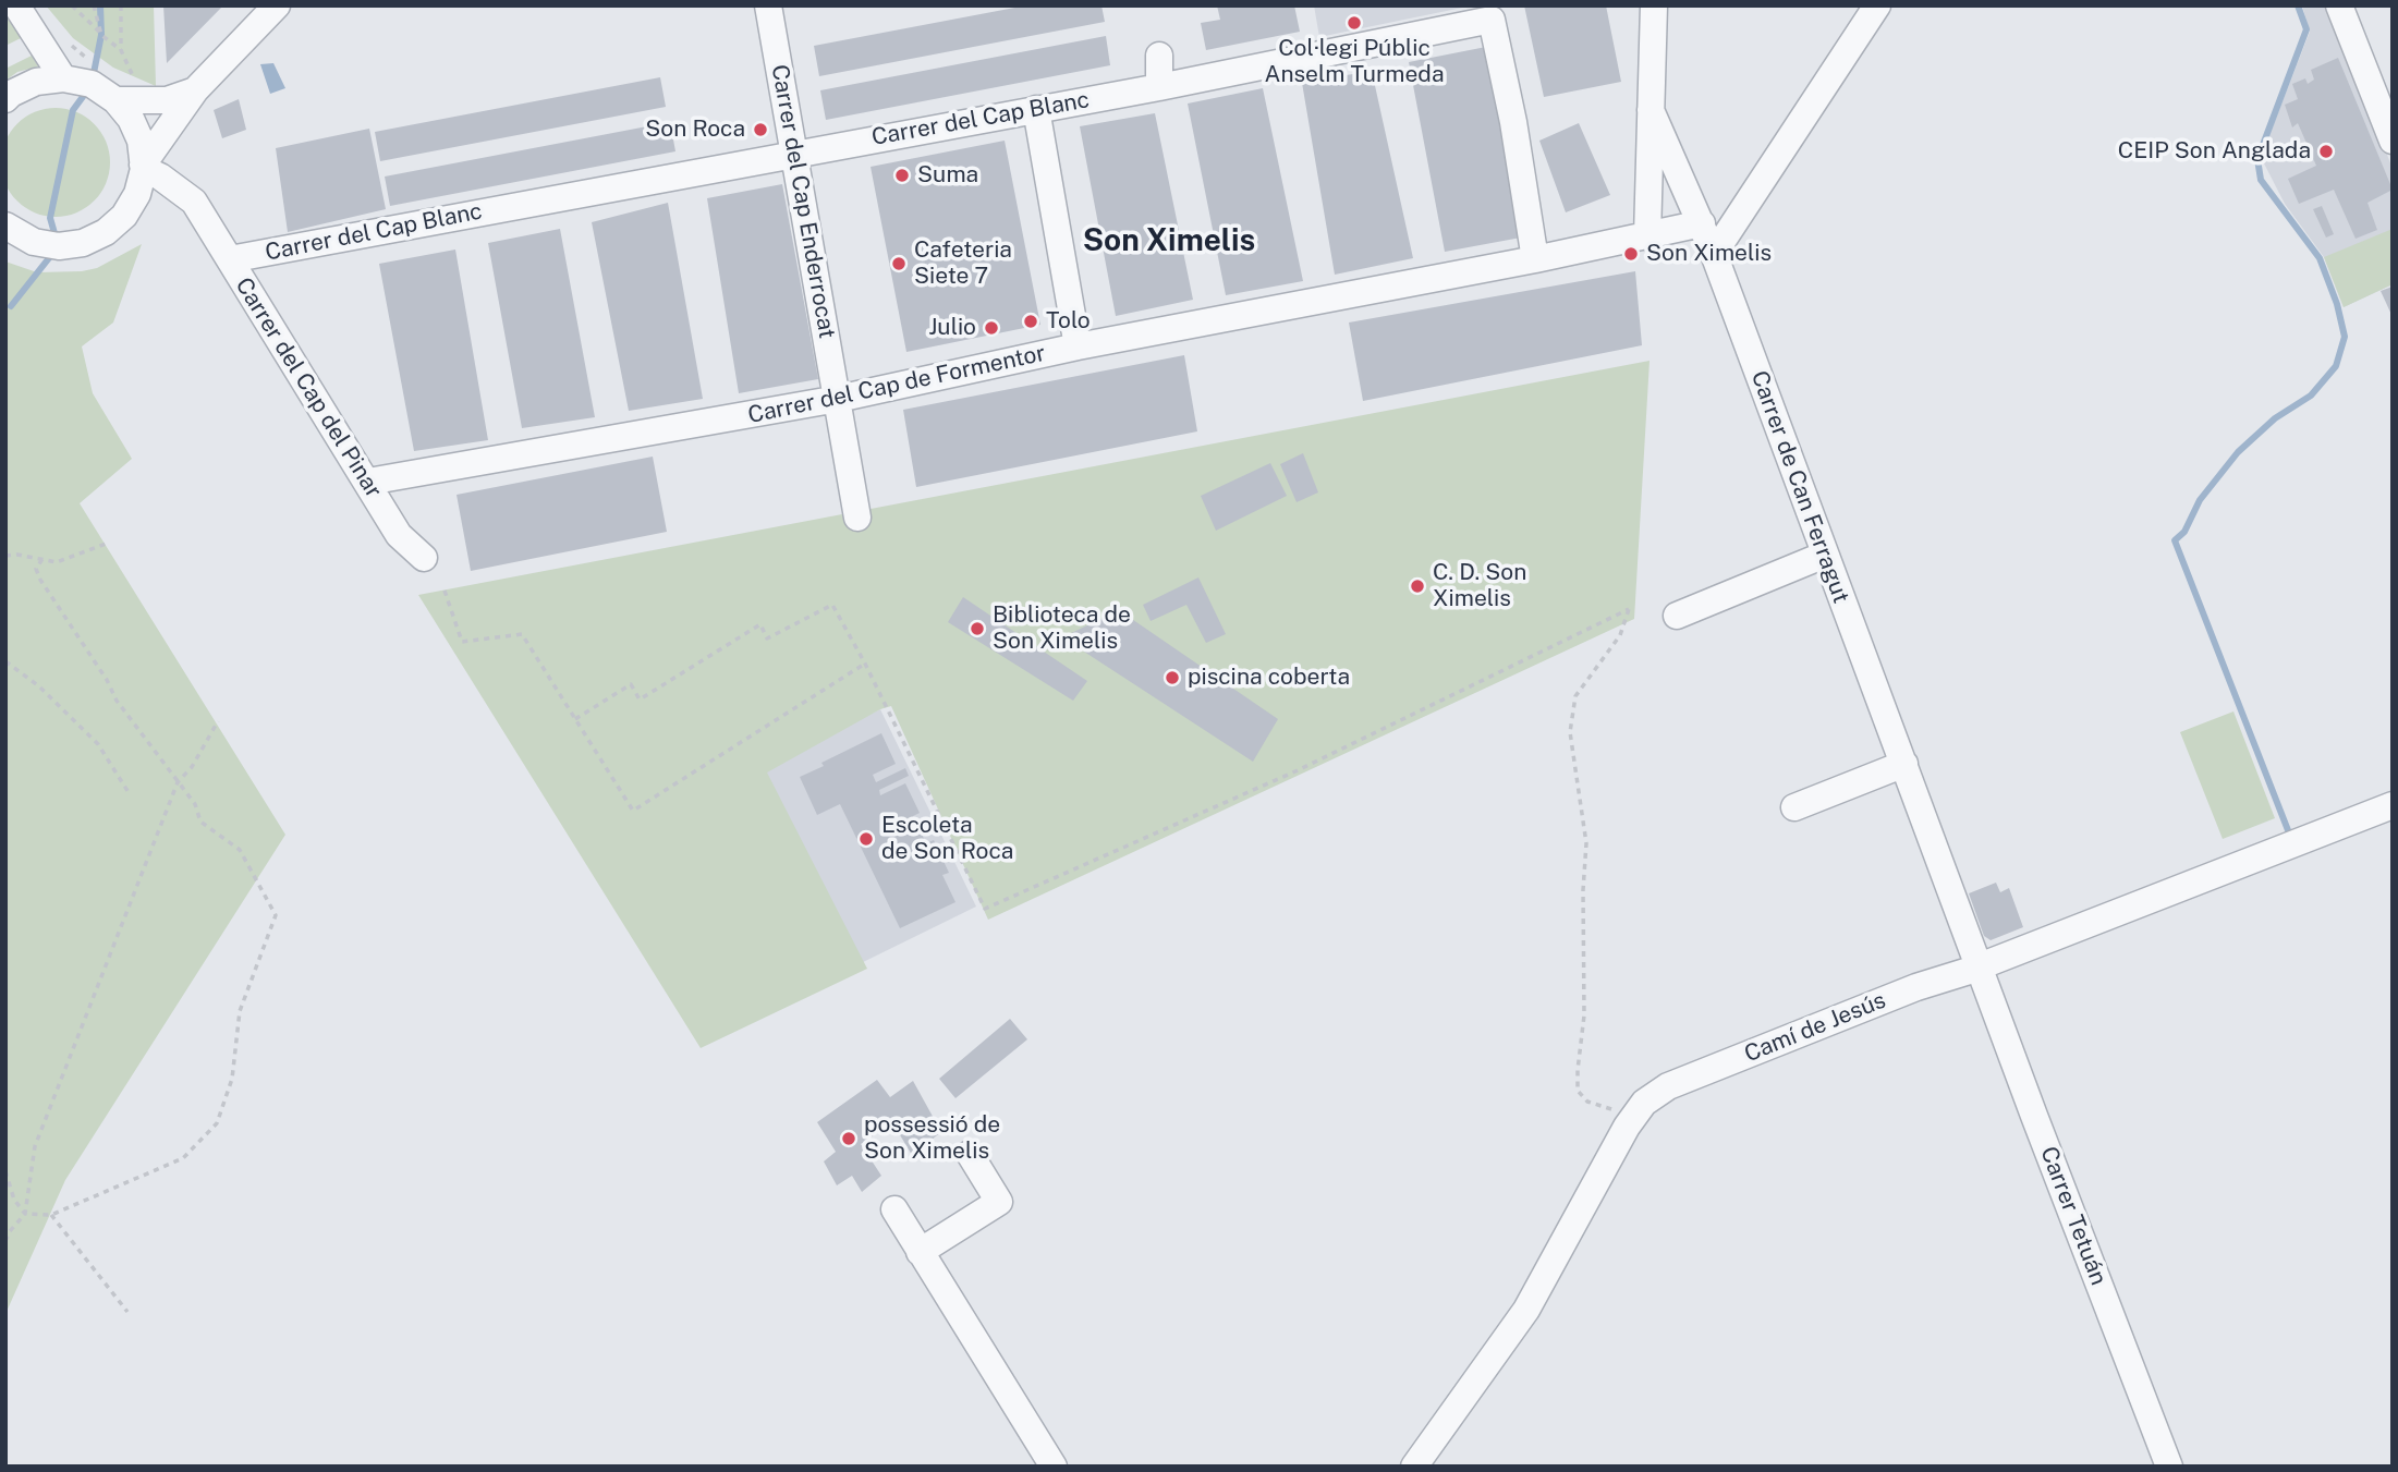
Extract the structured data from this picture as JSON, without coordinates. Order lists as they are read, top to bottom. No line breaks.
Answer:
{"streets":{"street":["Carrer del Cap Blanc","Carrer del Cap Enderrocat","Carrer del Cap de Formentor","Carrer del Cap del Pinar","Carrer de Can Ferragut","Camí de Jesús","Carrer Tetuán"]},"crossings":[["Carrer del Cap Blanc","Carrer del Cap Enderrocat"],["Carrer del Cap Blanc","Carrer del Cap de Formentor"],["Carrer del Cap Blanc","Carrer del Cap del Pinar"],["Carrer del Cap Enderrocat","Carrer del Cap de Formentor"],["Carrer del Cap de Formentor","Carrer del Cap del Pinar"],["Carrer de Can Ferragut","Camí de Jesús"],["Carrer de Can Ferragut","Carrer Tetuán"],["Camí de Jesús","Carrer Tetuán"]],"districts":["Son Ximelis"],"places":["Col·legi Públic Anselm Turmeda","Son Roca","CEIP Son Anglada","Suma","Son Ximelis","Cafeteria Siete 7","Tolo","Julio","C. D. Son Ximelis","Biblioteca de Son Ximelis","piscina coberta","Escoleta de Son Roca","possessió de Son Ximelis"]}
